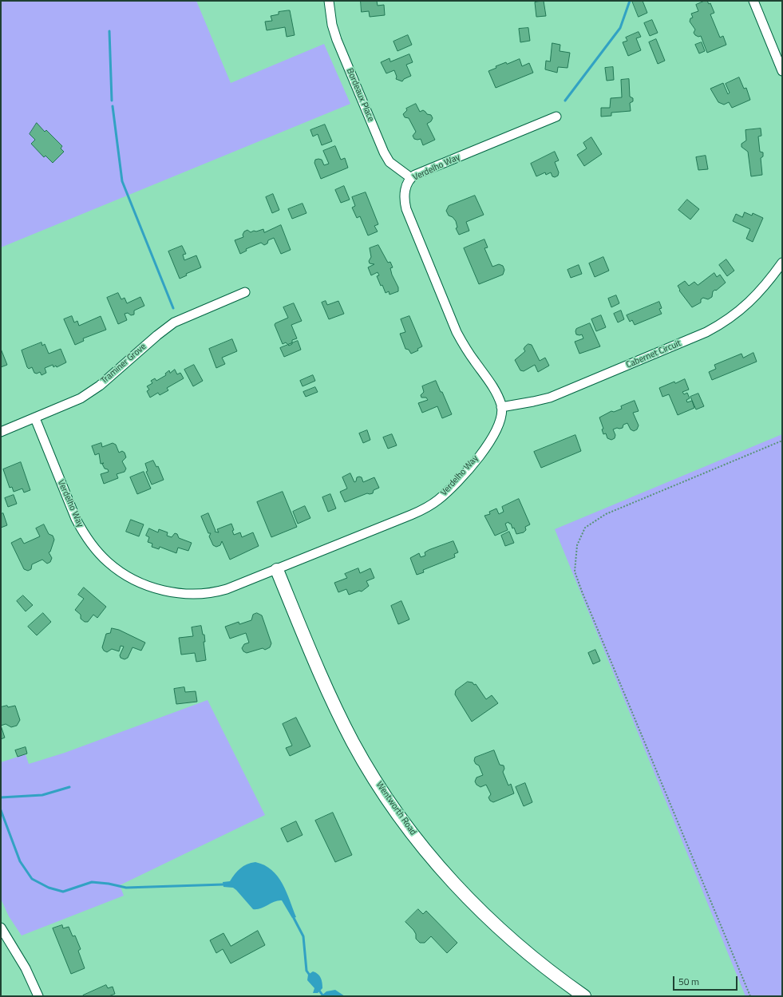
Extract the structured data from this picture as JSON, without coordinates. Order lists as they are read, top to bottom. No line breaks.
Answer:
{"streets":{"street":["Bordeaux Place","Verdelho Way","Cabernet Circuit","Traminer Grove","Wentworth Road"]},"crossings":[["Bordeaux Place","Verdelho Way"],["Verdelho Way","Cabernet Circuit"],["Verdelho Way","Traminer Grove"],["Verdelho Way","Wentworth Road"]],"scale_bar":"50 m"}
